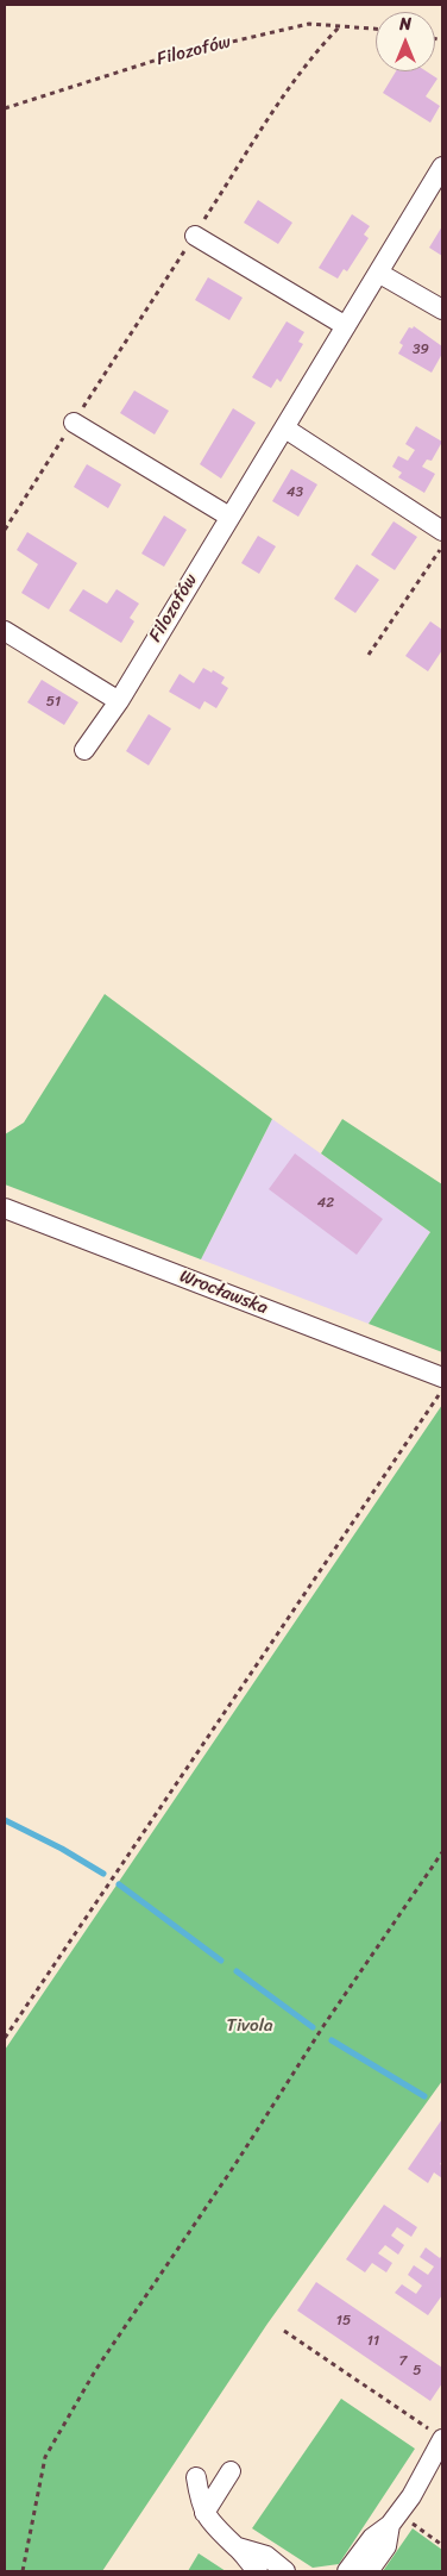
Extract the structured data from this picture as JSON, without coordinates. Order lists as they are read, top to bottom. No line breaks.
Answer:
{"streets":{"street":["Filozofów","Wrocławska"]},"parks":["Tivola"],"house_numbers":["39","43","51","42","15","11","7","5"],"north":"top"}
